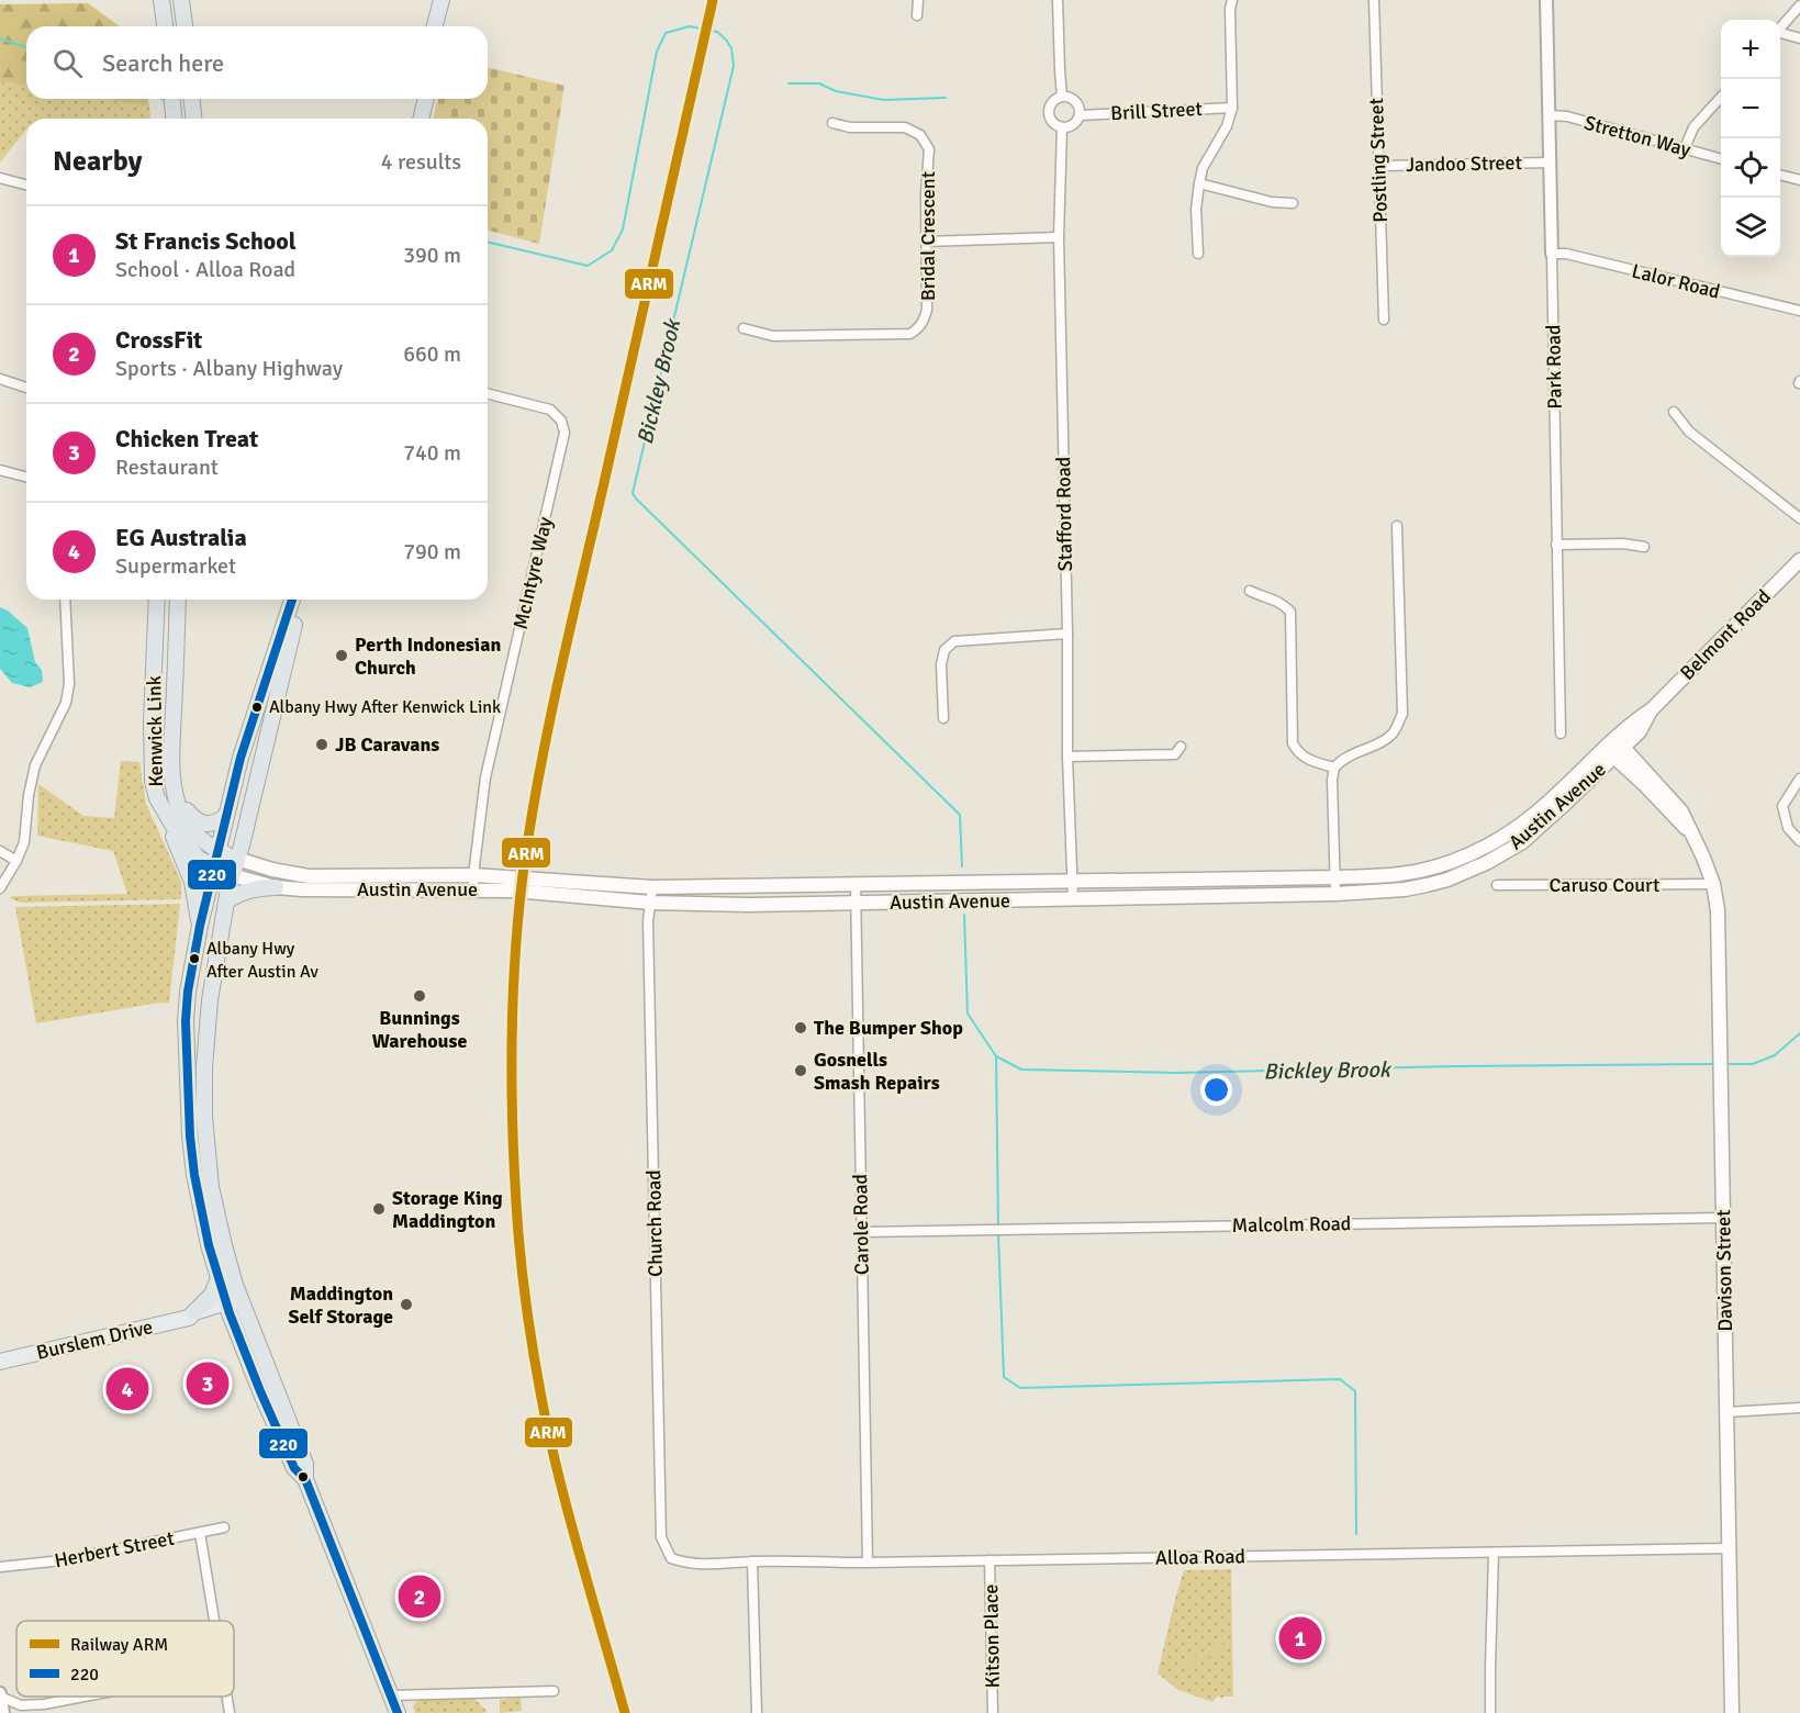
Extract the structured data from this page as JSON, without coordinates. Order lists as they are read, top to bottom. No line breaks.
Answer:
{"streets":{"highway":["Kenwick Link"],"main road":["Belmont Road","Austin Avenue","Davison Street","Burslem Drive"],"street":["Brill Street","Stretton Way","Postling Street","Jandoo Street","Bridal Crescent","Lalor Road","Park Road","Stafford Road","McIntyre Way","Caruso Court","Church Road","Carole Road","Malcolm Road","Herbert Street","Alloa Road","Kitson Place"]},"crossings":[["Brill Street","Stafford Road"],["Stretton Way","Park Road"],["Postling Street","Jandoo Street"],["Jandoo Street","Park Road"],["Lalor Road","Park Road"],["Stafford Road","Austin Avenue"],["McIntyre Way","Austin Avenue"],["Belmont Road","Austin Avenue"],["Belmont Road","Davison Street"],["Kenwick Link","Austin Avenue"],["Austin Avenue","Church Road"],["Austin Avenue","Carole Road"],["Austin Avenue","Davison Street"],["Caruso Court","Davison Street"],["Church Road","Alloa Road"],["Carole Road","Malcolm Road"],["Carole Road","Alloa Road"],["Malcolm Road","Davison Street"],["Davison Street","Alloa Road"],["Alloa Road","Kitson Place"]],"water":["Bickley Brook"],"places":["Perth Indonesian Church","Albany Hwy After Kenwick Link","JB Caravans","Albany Hwy After Austin Av","Bunnings Warehouse","The Bumper Shop","Gosnells Smash Repairs","Storage King Maddington","Maddington Self Storage"],"lines":["rail line ARM","transit line 220"],"legend":["Railway ARM","220"],"page":{"map_buttons":["+","−"],"search":"Search here","heading":["Nearby","4 results"],"list":[{"mark":"1","name":"St Francis School","note":"School · Alloa Road","value":"390 m"},{"mark":"2","name":"CrossFit","note":"Sports · Albany Highway","value":"660 m"},{"mark":"3","name":"Chicken Treat","note":"Restaurant","value":"740 m"},{"mark":"4","name":"EG Australia","note":"Supermarket","value":"790 m"}],"pins":["3","4","2","1"]}}
